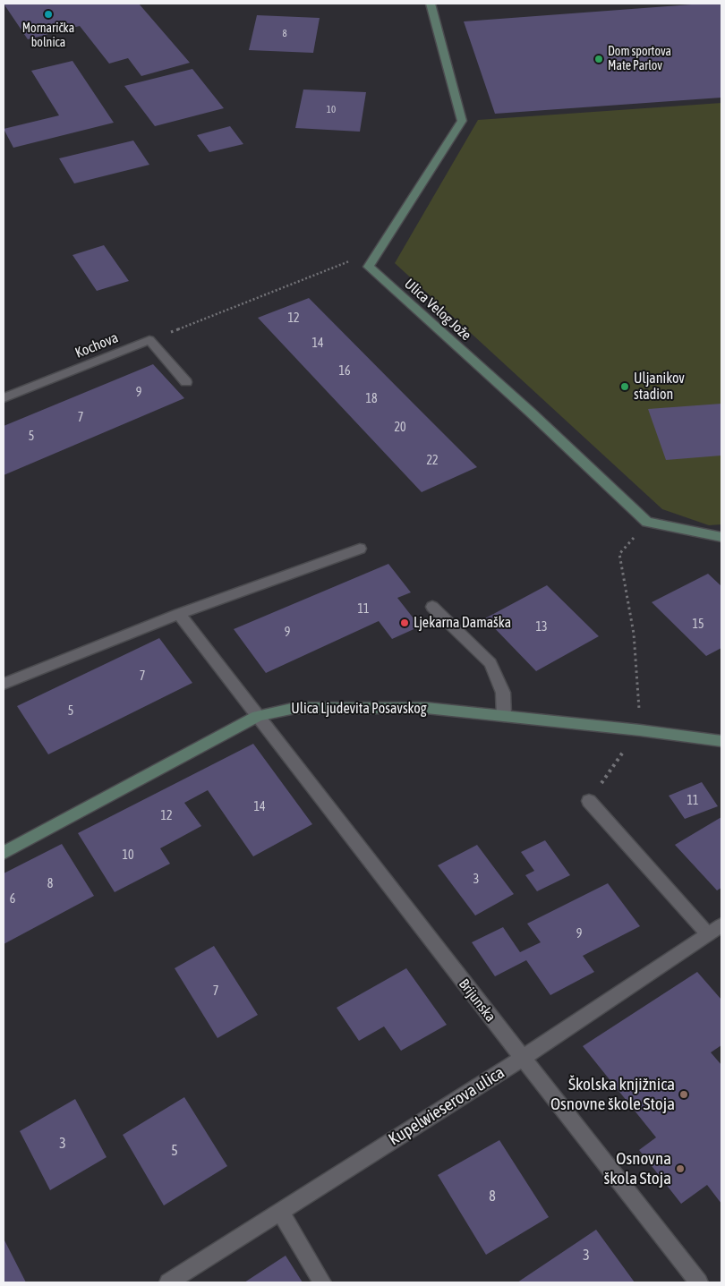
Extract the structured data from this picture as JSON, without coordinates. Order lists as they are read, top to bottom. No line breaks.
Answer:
{"streets":{"street":["Ulica Velog Jože","Kochova","Ulica Ljudevita Posavskog","Brijunska","Kupelwieserova ulica"]},"crossings":[["Ulica Ljudevita Posavskog","Brijunska"],["Brijunska","Kupelwieserova ulica"]],"places":["Mornarička bolnica","Dom sportova Mate Parlov","Uljanikov stadion","Ljekarna Damaška","Školska knjižnica Osnovne škole Stoja","Osnovna škola Stoja"],"house_numbers":["8","10","12","14","16","9","18","7","20","5","22","11","15","13","9","7","5","11","14","12","10","3","8","6","9","7","3","5","8","3"]}
